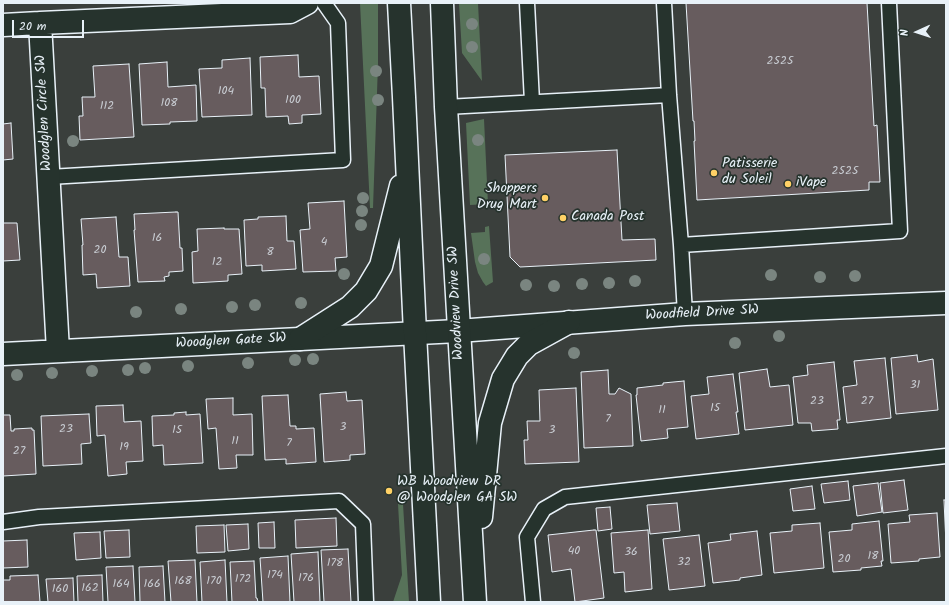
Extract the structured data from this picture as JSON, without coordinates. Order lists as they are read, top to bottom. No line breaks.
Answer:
{"streets":{"street":["Woodglen Circle SW","Woodview Drive SW","Woodfield Drive SW","Woodglen Gate SW"]},"crossings":[["Woodglen Circle SW","Woodglen Gate SW"],["Woodview Drive SW","Woodfield Drive SW"],["Woodview Drive SW","Woodglen Gate SW"],["Woodfield Drive SW","Woodglen Gate SW"]],"places":["Patisserie du Soleil","iVape","Shoppers Drug Mart","Canada Post","WB Woodview DR @ Woodglen GA SW"],"house_numbers":["2525","104","100","108","112","2525","16","4","20","8","12","31","23","27","15","11","7","3","23","15","3","11","7","19","27","40","36","18","20","32","178","174","176","172","168","170","164","166","162","160"],"scale_bar":"20 m","north":"left"}
